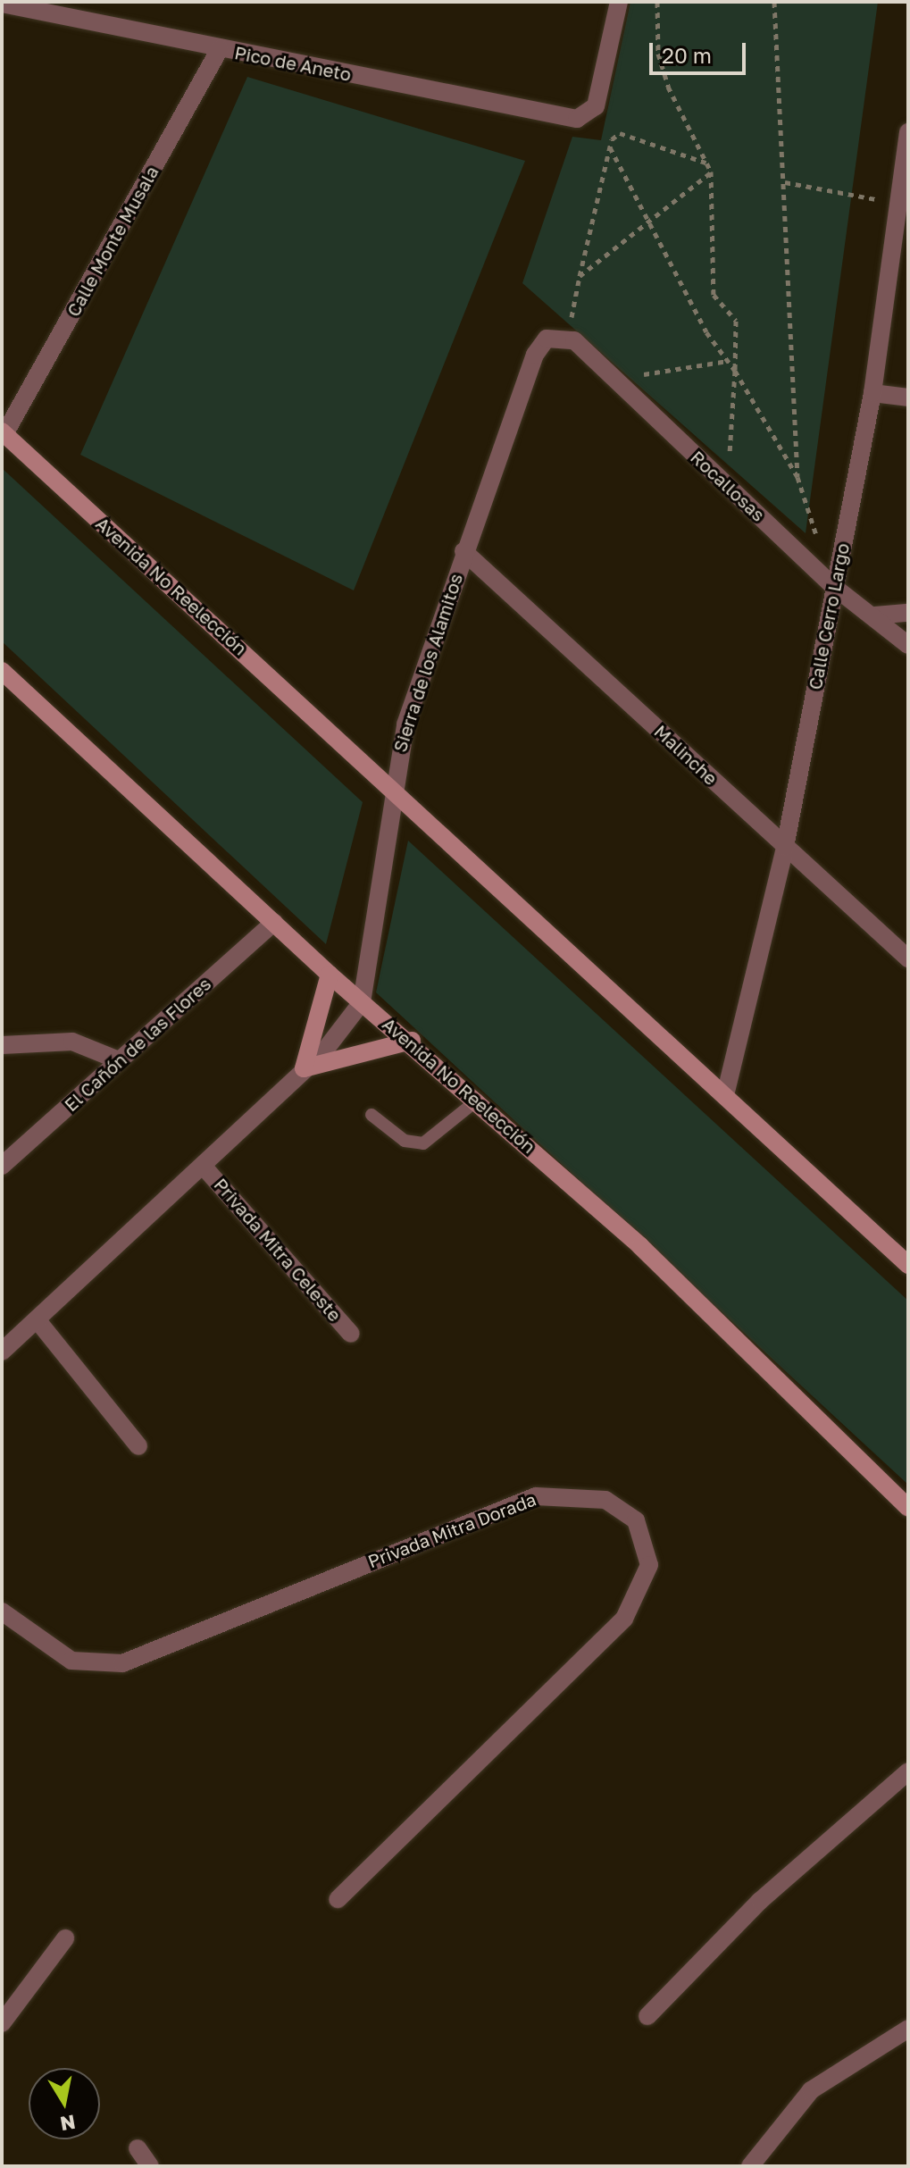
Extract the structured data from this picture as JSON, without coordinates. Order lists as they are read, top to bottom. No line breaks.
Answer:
{"streets":{"street":["Pico de Aneto","Calle Monte Musala","Rocallosas","Avenida No Reelección","Calle Cerro Largo","Sierra de los Alamitos","Malinche","El Cañón de las Flores","Privada Mitra Celeste","Privada Mitra Dorada"]},"crossings":[["Pico de Aneto","Calle Monte Musala"],["Calle Monte Musala","Avenida No Reelección"],["Rocallosas","Calle Cerro Largo"],["Rocallosas","Sierra de los Alamitos"],["Avenida No Reelección","Calle Cerro Largo"],["Avenida No Reelección","Sierra de los Alamitos"],["Avenida No Reelección","El Cañón de las Flores"],["Calle Cerro Largo","Malinche"],["Sierra de los Alamitos","Malinche"]],"scale_bar":"20 m","north":"bottom"}
